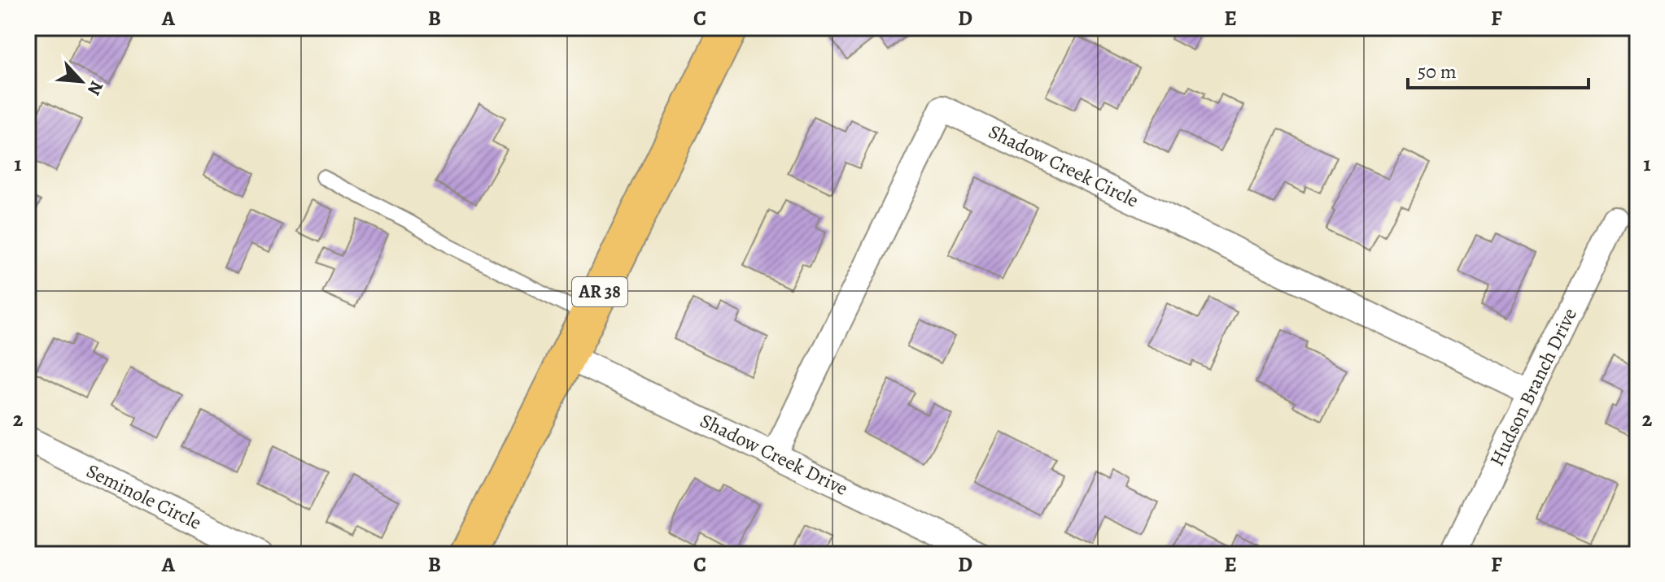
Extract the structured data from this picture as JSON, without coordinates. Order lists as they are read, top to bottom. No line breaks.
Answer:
{"streets":{"main road":["AR 38"],"street":["Shadow Creek Circle","Hudson Branch Drive","Shadow Creek Drive","Seminole Circle"]},"crossings":[["Shadow Creek Circle","Hudson Branch Drive"],["Shadow Creek Circle","Shadow Creek Drive"],["AR 38","Shadow Creek Drive"]],"scale_bar":"50 m","north":"bottom right","grid":{"columns":["A","B","C","D","E","F"],"rows":["1","2"]}}
